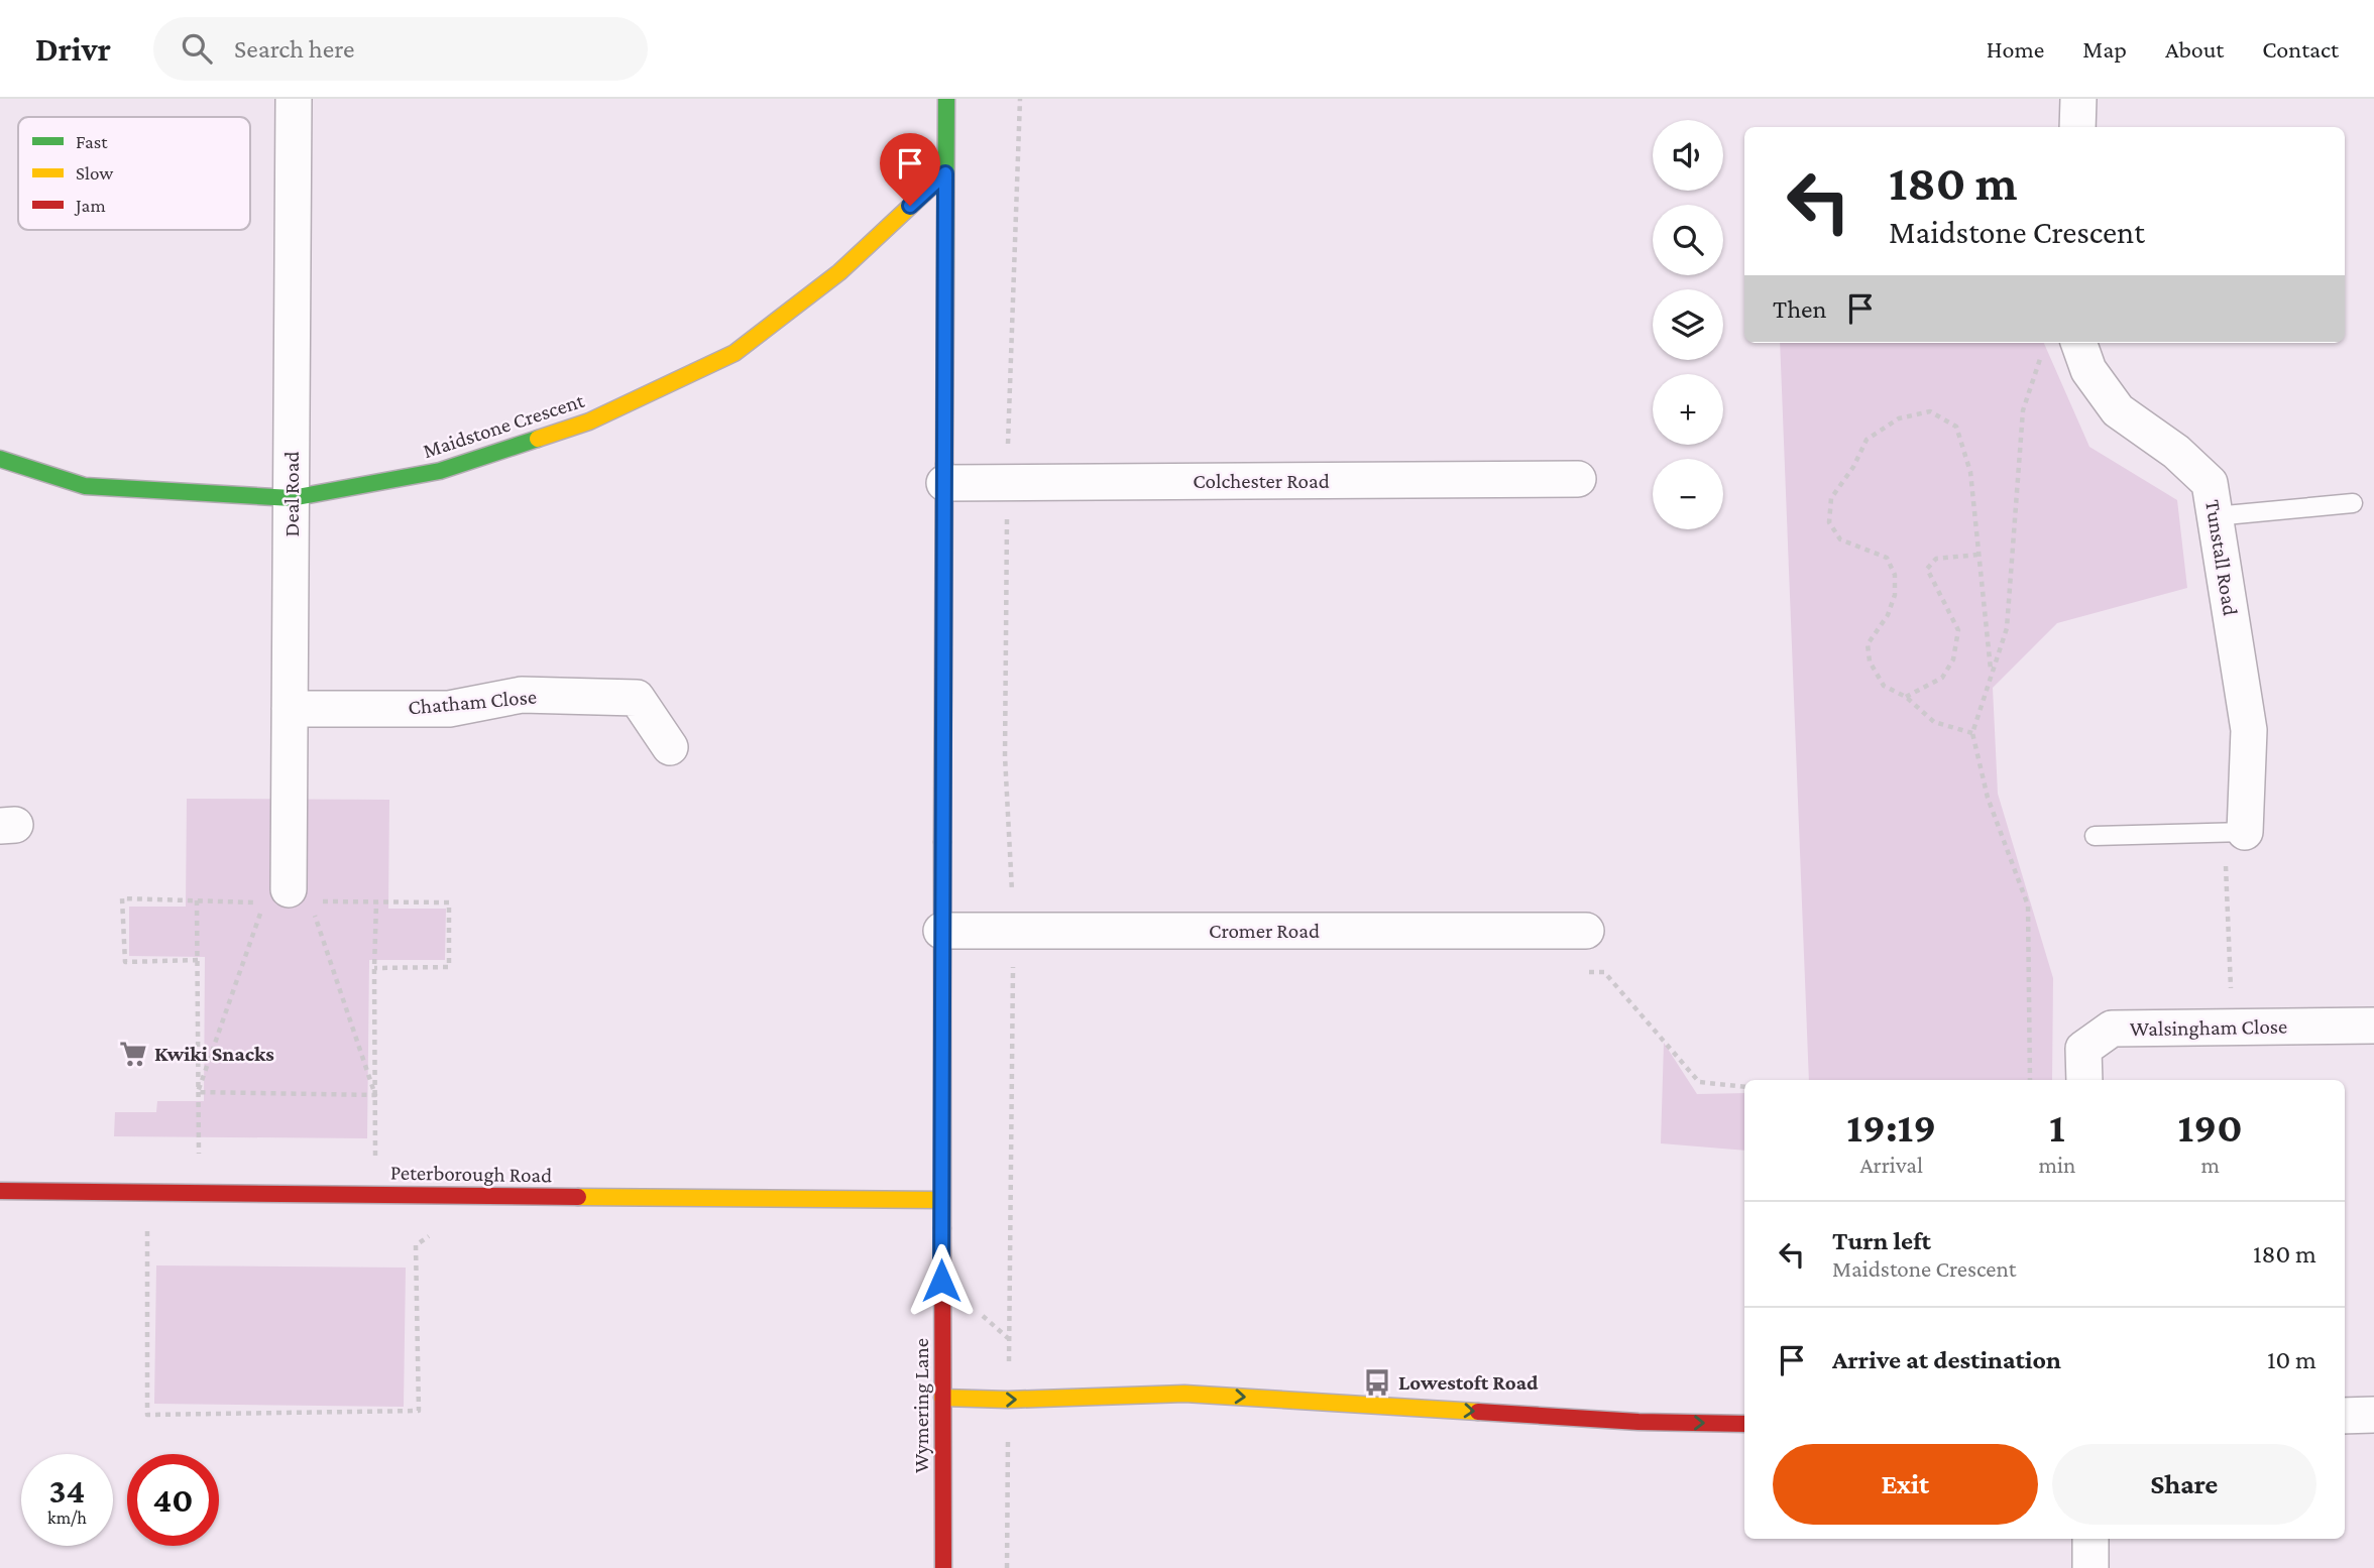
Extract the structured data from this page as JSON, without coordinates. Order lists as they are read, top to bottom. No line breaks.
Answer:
{"streets":{"street":["Maidstone Crescent","Colchester Road","Deal Road","Tunstall Road","Chatham Close","Cromer Road","Walsingham Close","Peterborough Road","Wymering Lane"]},"crossings":[["Maidstone Crescent","Deal Road"],["Maidstone Crescent","Wymering Lane"],["Colchester Road","Wymering Lane"],["Deal Road","Chatham Close"],["Cromer Road","Wymering Lane"],["Peterborough Road","Wymering Lane"]],"places":{"supermarket":["Kwiki Snacks"],"bus stop":["Lowestoft Road"]},"legend":["Fast","Slow","Jam"],"page":{"header":"Drivr","search":"Search here","nav":["Home","Map","About","Contact"],"map_buttons":["+","−"],"turn":["180 m","Maidstone Crescent"],"then":"Then","eta":["19:19","Arrival","1","min","190","m"],"list":[{"name":"Turn left","note":"Maidstone Crescent","value":"180 m"},{"name":"Arrive at destination","value":"10 m"}],"buttons":["Exit","Share"],"speed":"34 km/h","limit":"40"}}
